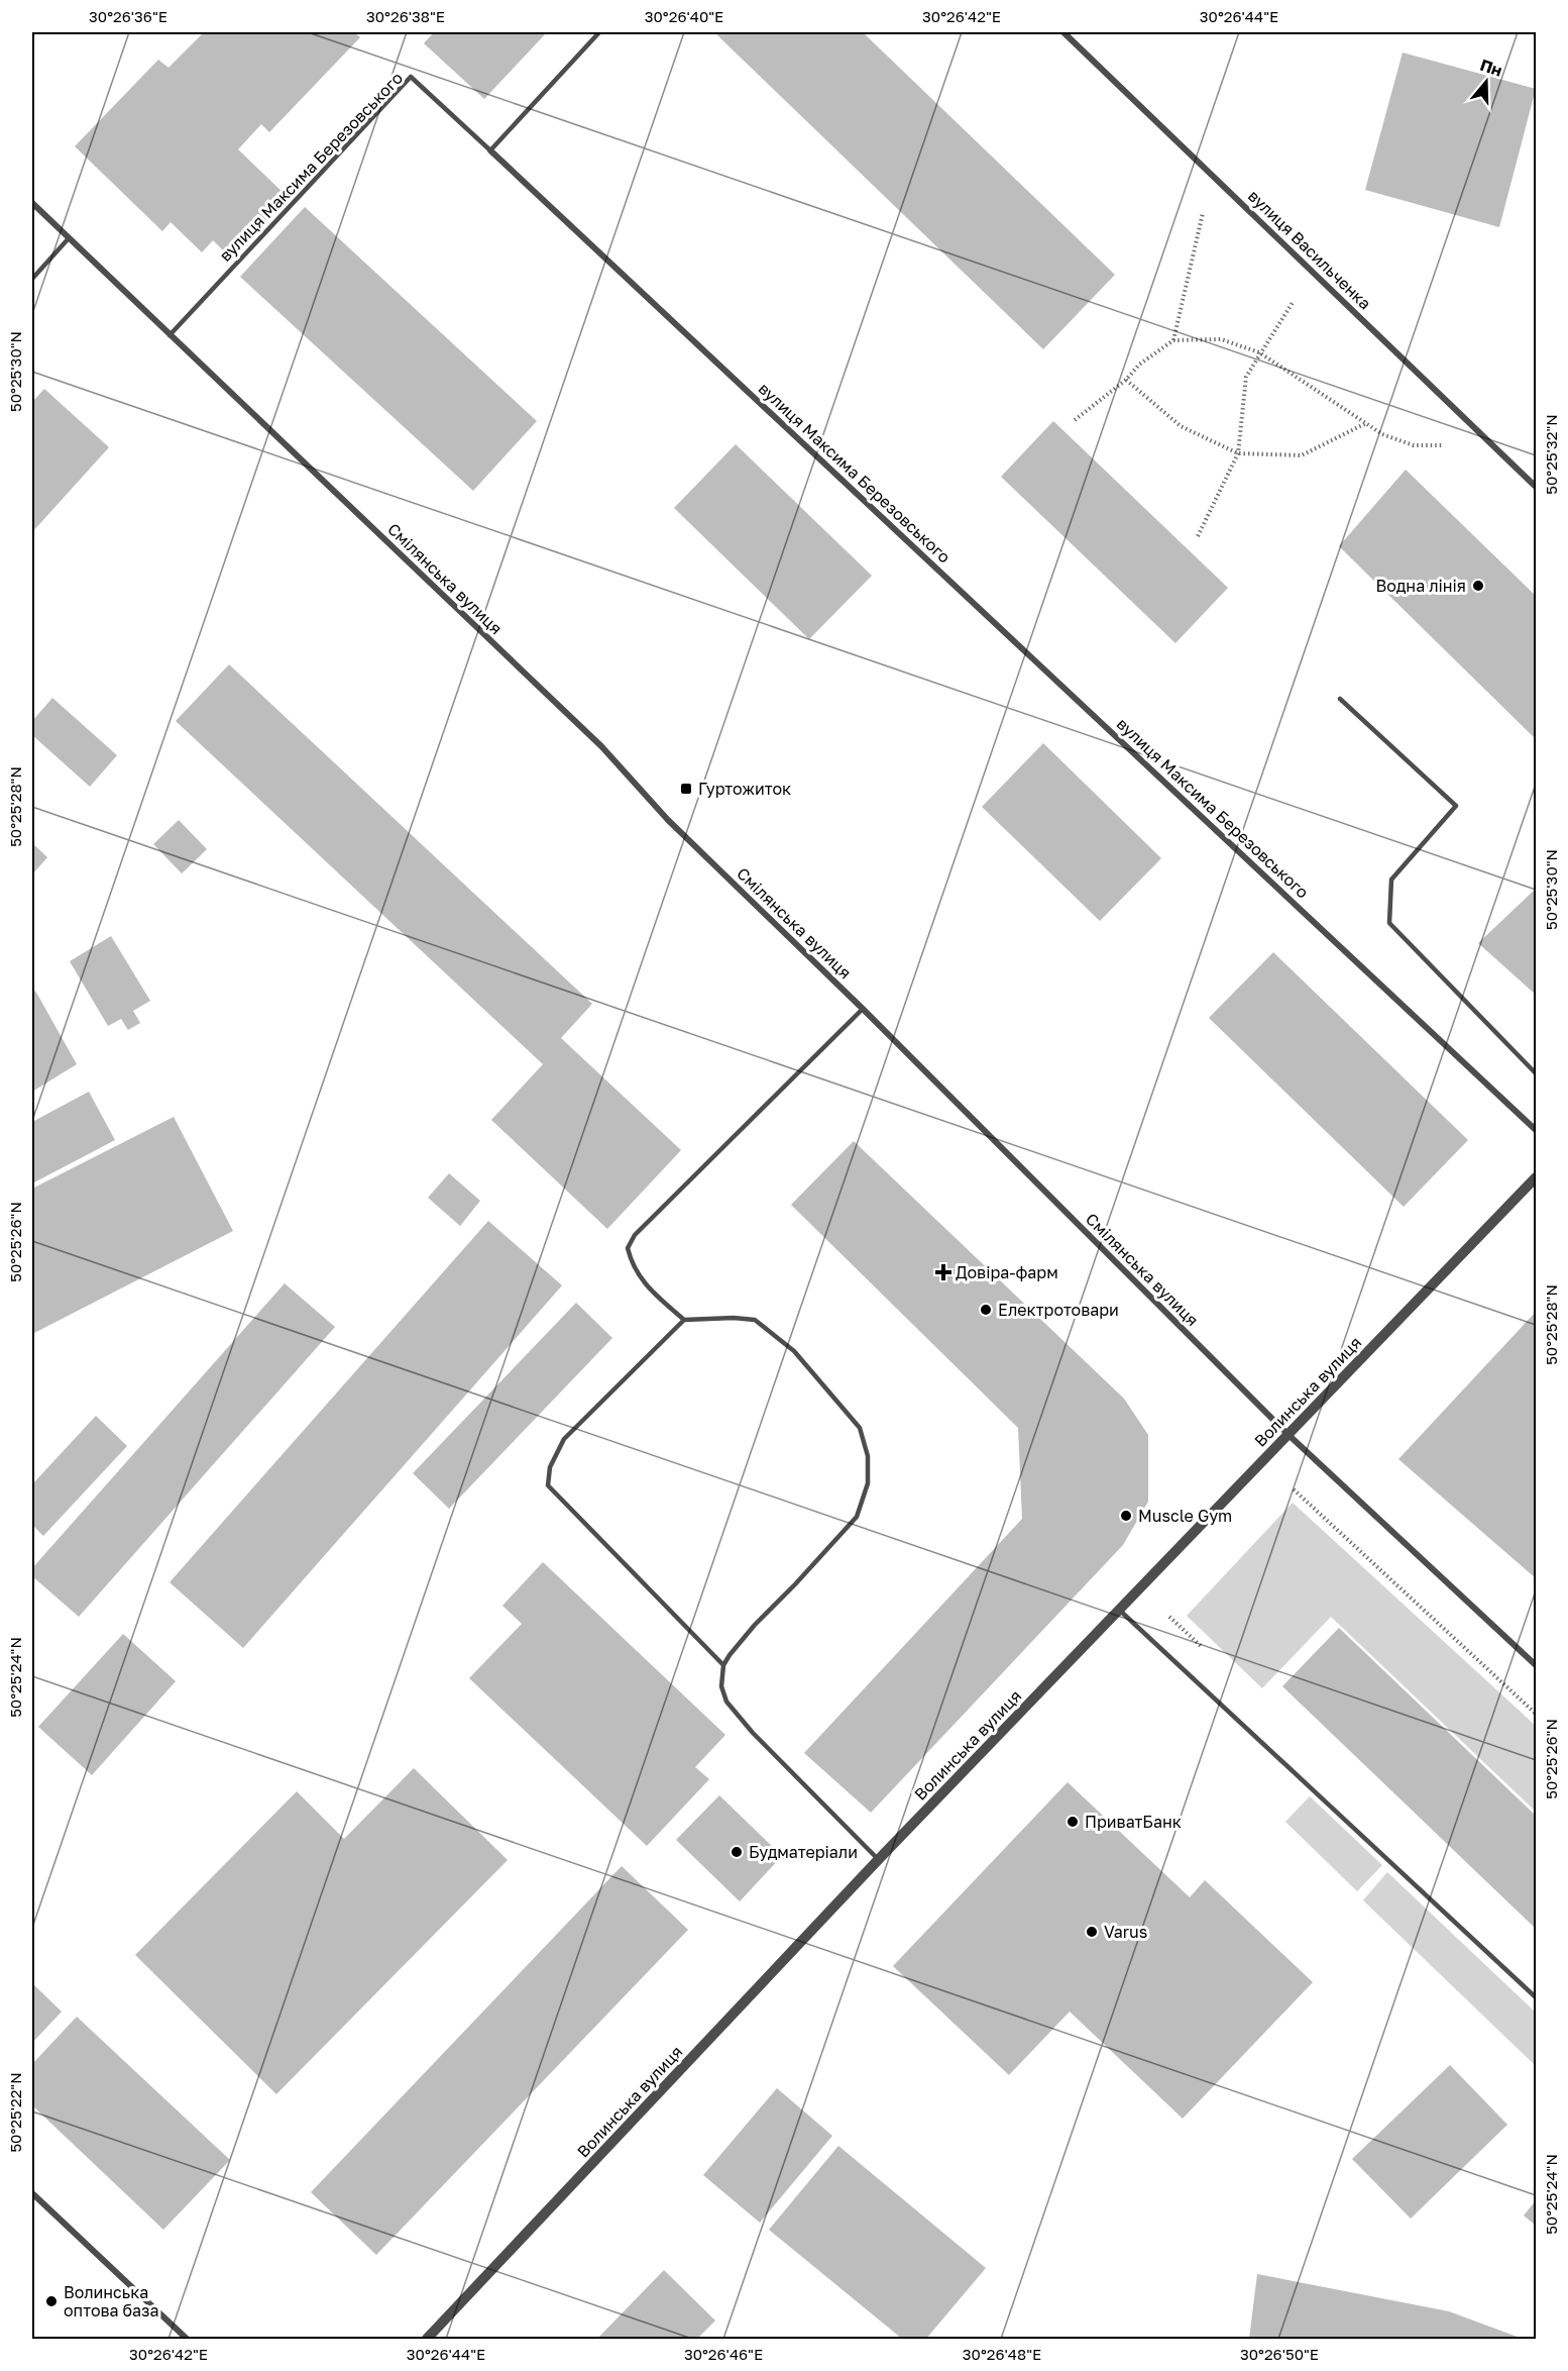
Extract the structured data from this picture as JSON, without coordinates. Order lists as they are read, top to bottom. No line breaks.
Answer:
{"streets":{"street":["вулиця Максима Березовського","вулиця Васильченка","Смілянська вулиця","Волинська вулиця"]},"crossings":[["вулиця Максима Березовського","Смілянська вулиця"],["Смілянська вулиця","Волинська вулиця"]],"places":{"other":["Водна лінія","Електротовари","Muscle Gym","ПриватБанк","Будматеріали","Varus","Волинська оптова база"],"transit":["Гуртожиток"],"health":["Довіра-фарм"]},"north":"top","coordinates":["30°26'36\"E","30°26'38\"E","30°26'40\"E","30°26'42\"E","30°26'44\"E","50°25'30\"N","50°25'32\"N","50°25'28\"N","50°25'26\"N","50°25'24\"N","50°25'22\"N","30°26'46\"E","30°26'48\"E","30°26'50\"E"]}
